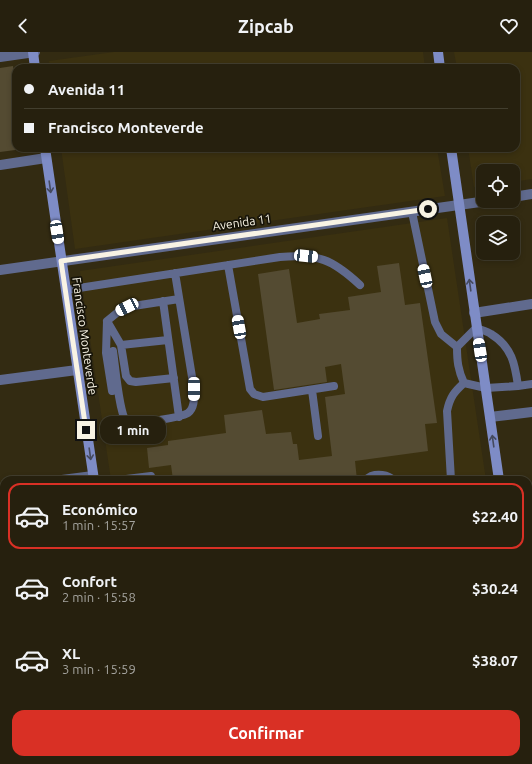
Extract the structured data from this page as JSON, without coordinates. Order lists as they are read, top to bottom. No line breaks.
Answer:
{"streets":{"main road":["Francisco Monteverde"],"street":["Avenida 11"]},"crossings":[["Avenida 11","Francisco Monteverde"]],"one_way":["Francisco Monteverde"],"page":{"header":"Zipcab","banner":["Avenida 11","Francisco Monteverde"],"bubble":"1 min","list":[{"name":"Económico","note":"1 min · 15:57","value":"$22.40"},{"name":"Confort","note":"2 min · 15:58","value":"$30.24"},{"name":"XL","note":"3 min · 15:59","value":"$38.07"}],"buttons":"Confirmar"}}
